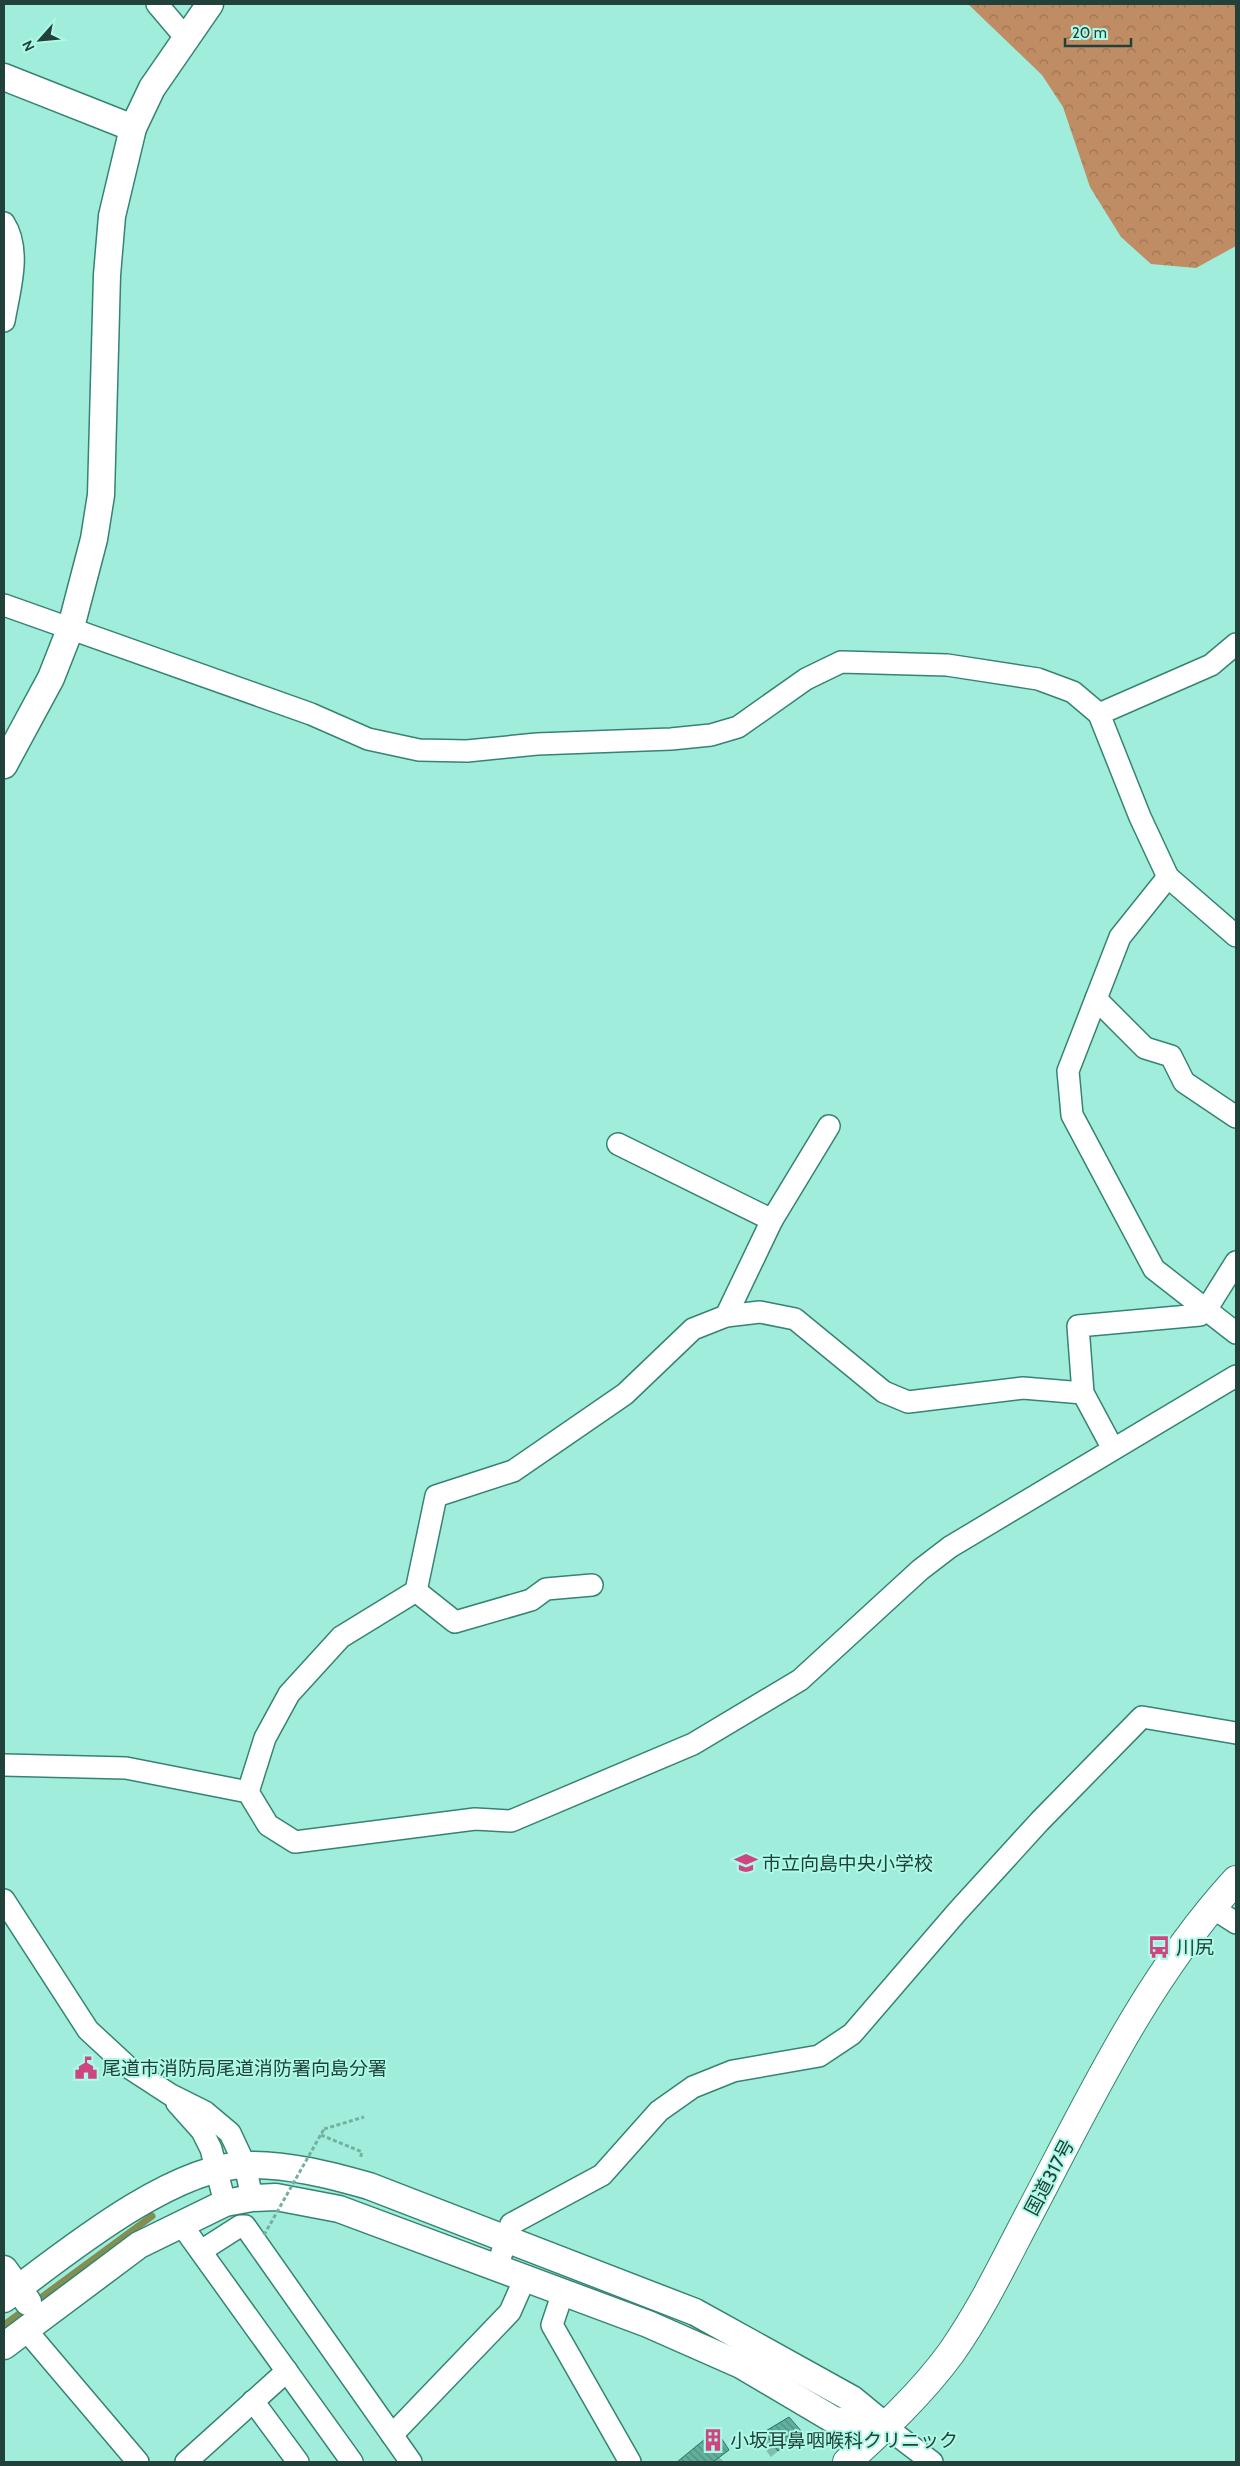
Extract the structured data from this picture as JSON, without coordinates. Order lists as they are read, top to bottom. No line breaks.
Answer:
{"streets":{"highway":["国道317号"]},"places":{"school or university":["市立向島中央小学校"],"bus stop":["川尻"],"public building":["尾道市消防局尾道消防署向島分署"],"building":["小坂耳鼻咽喉科クリニック"]},"scale_bar":"20 m","north":"bottom left"}
